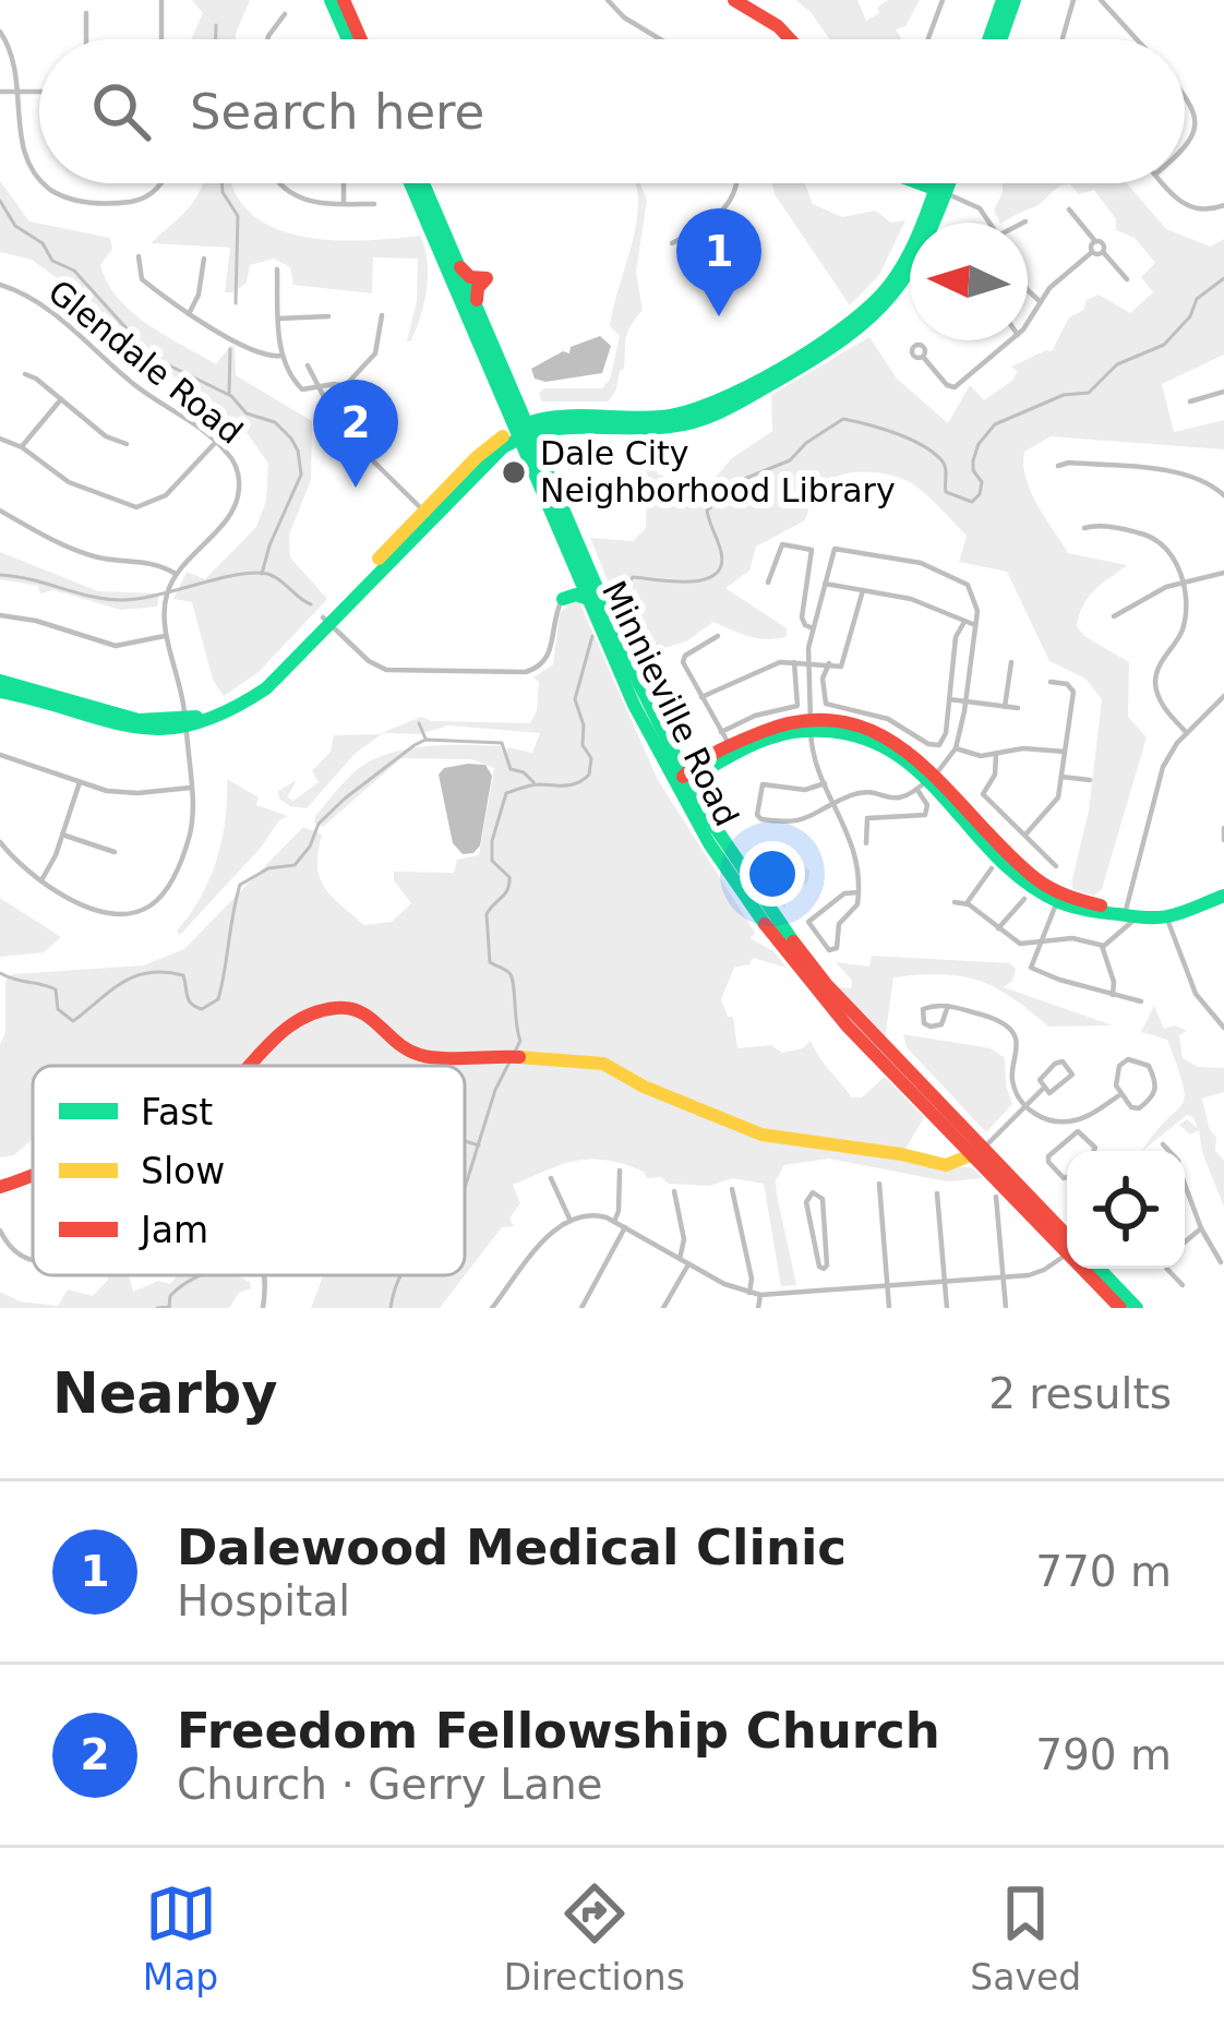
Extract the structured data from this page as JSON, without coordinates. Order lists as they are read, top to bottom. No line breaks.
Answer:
{"streets":{"main road":["Minnieville Road"],"street":["Glendale Road"]},"places":["Dale City Neighborhood Library"],"legend":["Fast","Slow","Jam"],"north":"left","page":{"search":"Search here","pins":["1","2"],"heading":["Nearby","2 results"],"list":[{"mark":"1","name":"Dalewood Medical Clinic","note":"Hospital","value":"770 m"},{"mark":"2","name":"Freedom Fellowship Church","note":"Church · Gerry Lane","value":"790 m"}],"nav":["Map","Directions","Saved"]}}
